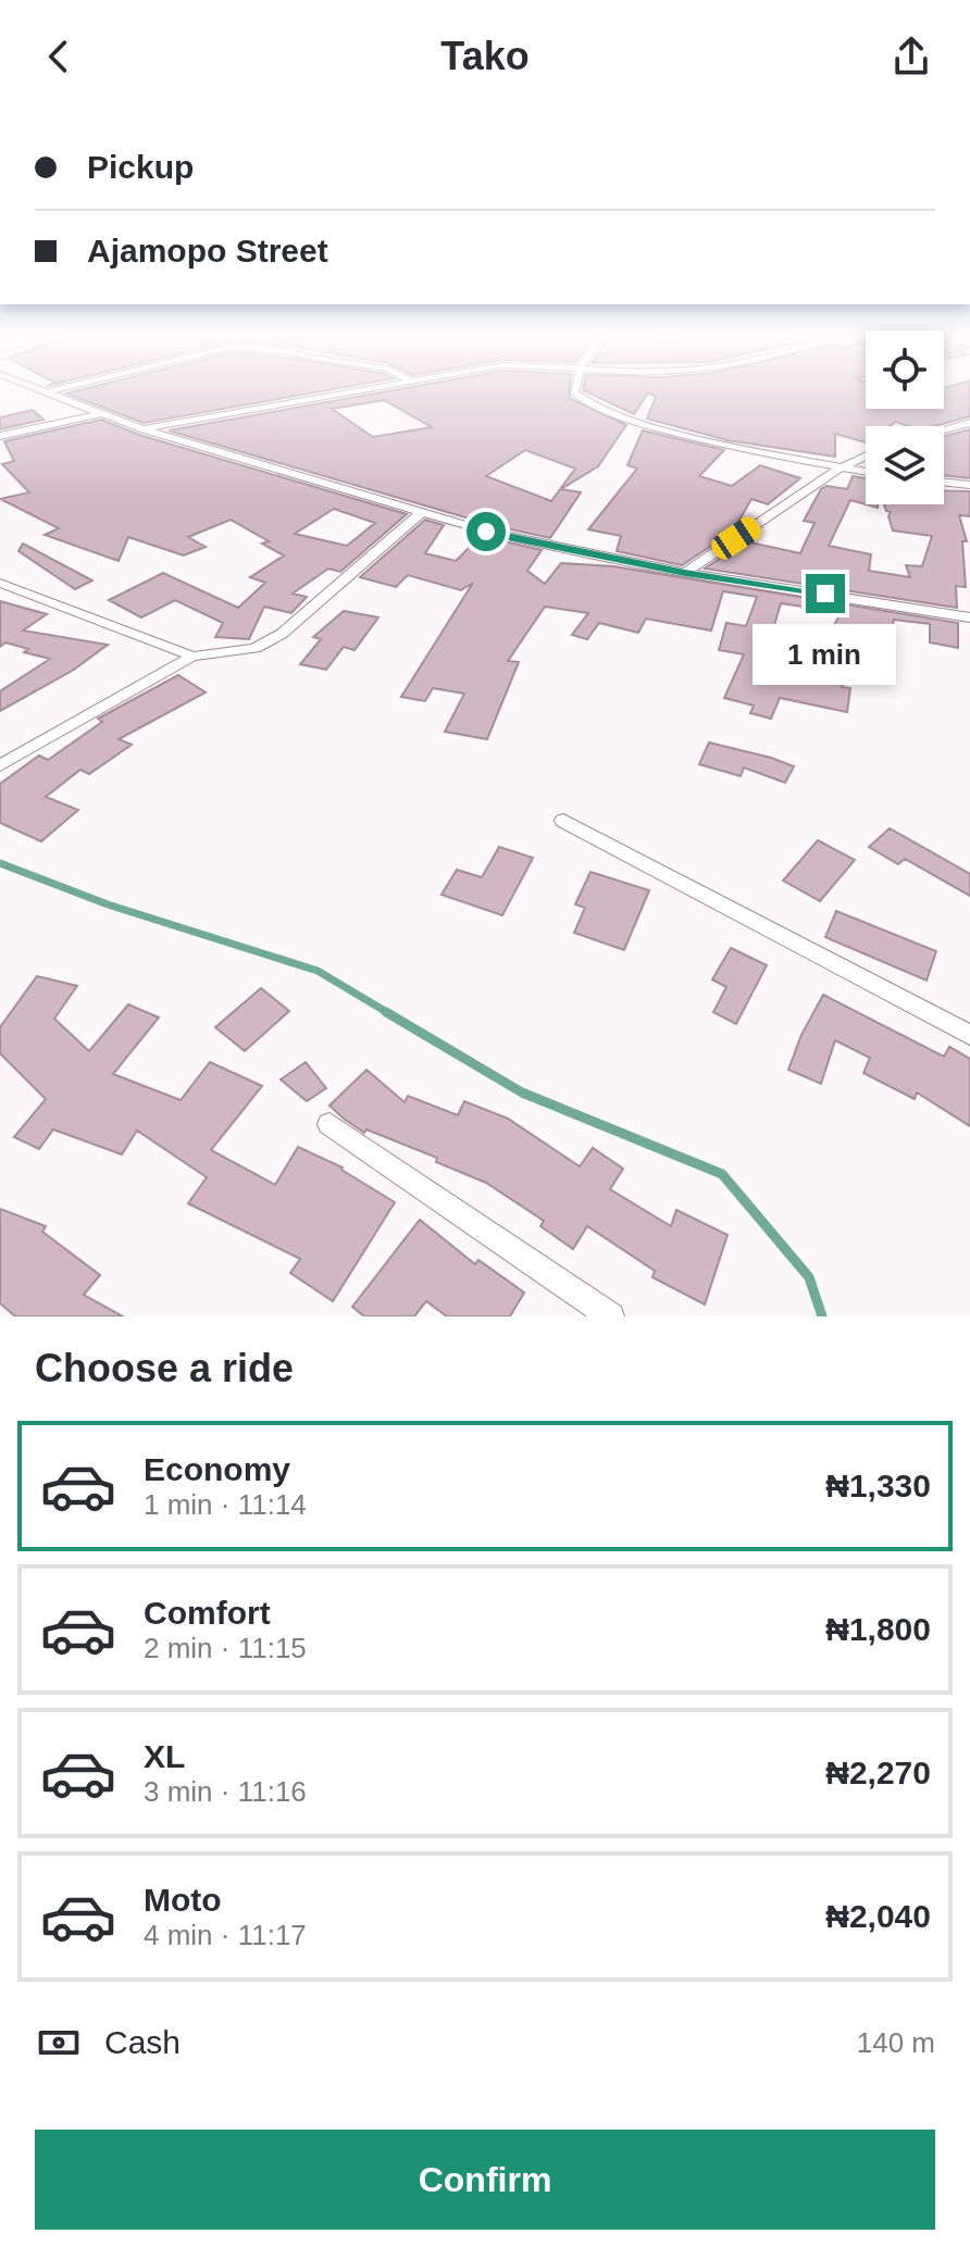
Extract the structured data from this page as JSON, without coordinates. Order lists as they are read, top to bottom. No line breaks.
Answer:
{"page":{"header":"Tako","banner":["Pickup","Ajamopo Street"],"bubble":"1 min","heading":"Choose a ride","list":[{"name":"Economy","note":"1 min · 11:14","value":"₦1,330"},{"name":"Comfort","note":"2 min · 11:15","value":"₦1,800"},{"name":"XL","note":"3 min · 11:16","value":"₦2,270"},{"name":"Moto","note":"4 min · 11:17","value":"₦2,040"}],"pay":["Cash","140 m"],"buttons":"Confirm"}}
